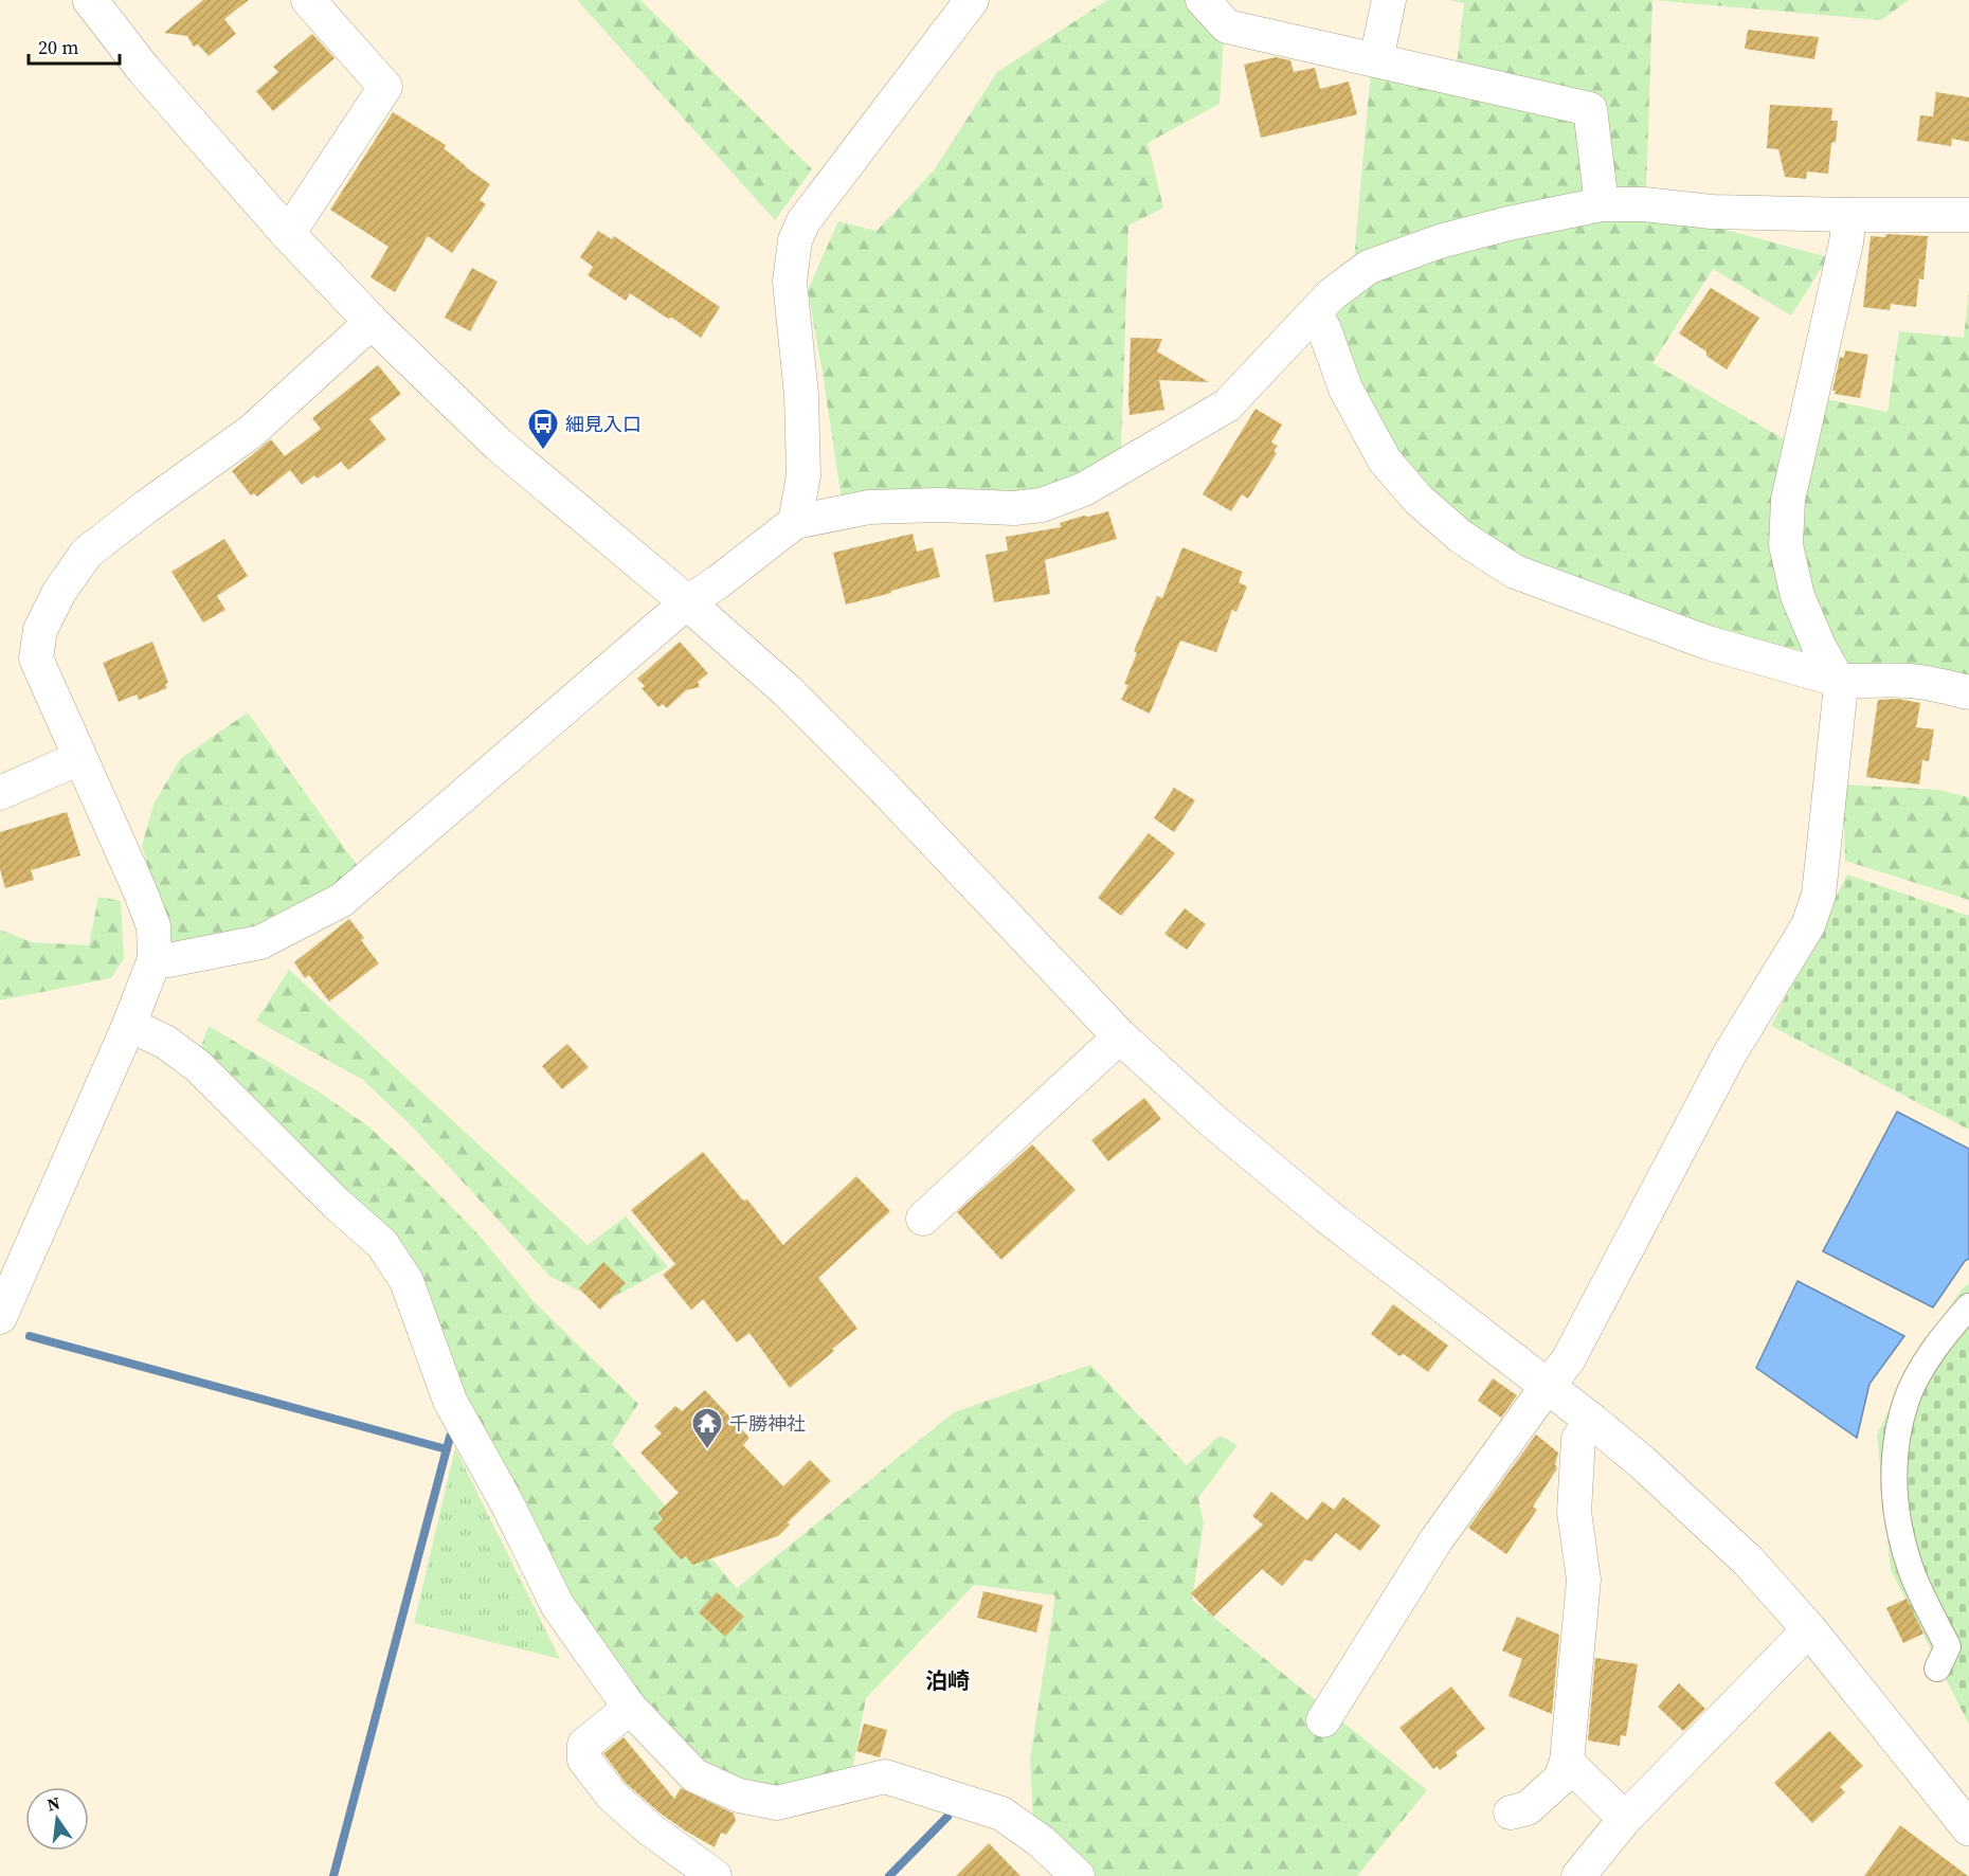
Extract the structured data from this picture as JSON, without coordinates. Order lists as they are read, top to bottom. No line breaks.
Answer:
{"districts":["泊崎"],"places":{"bus stop":["細見入口"],"temple":["千勝神社"]},"scale_bar":"20 m","north":"top"}
